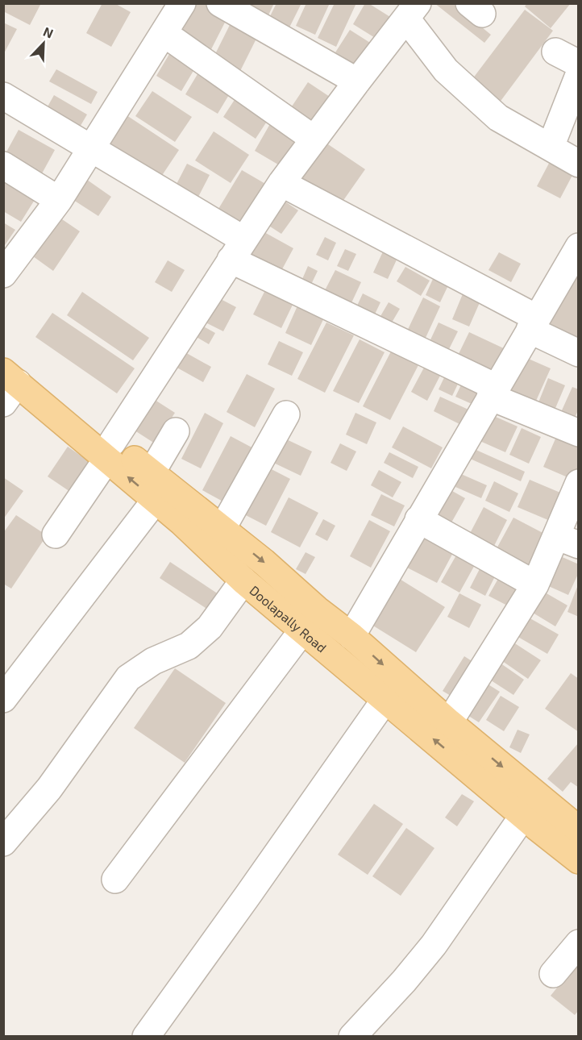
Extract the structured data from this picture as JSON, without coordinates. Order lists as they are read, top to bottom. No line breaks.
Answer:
{"streets":{"main road":["Doolapally Road"]},"north":"top right"}
